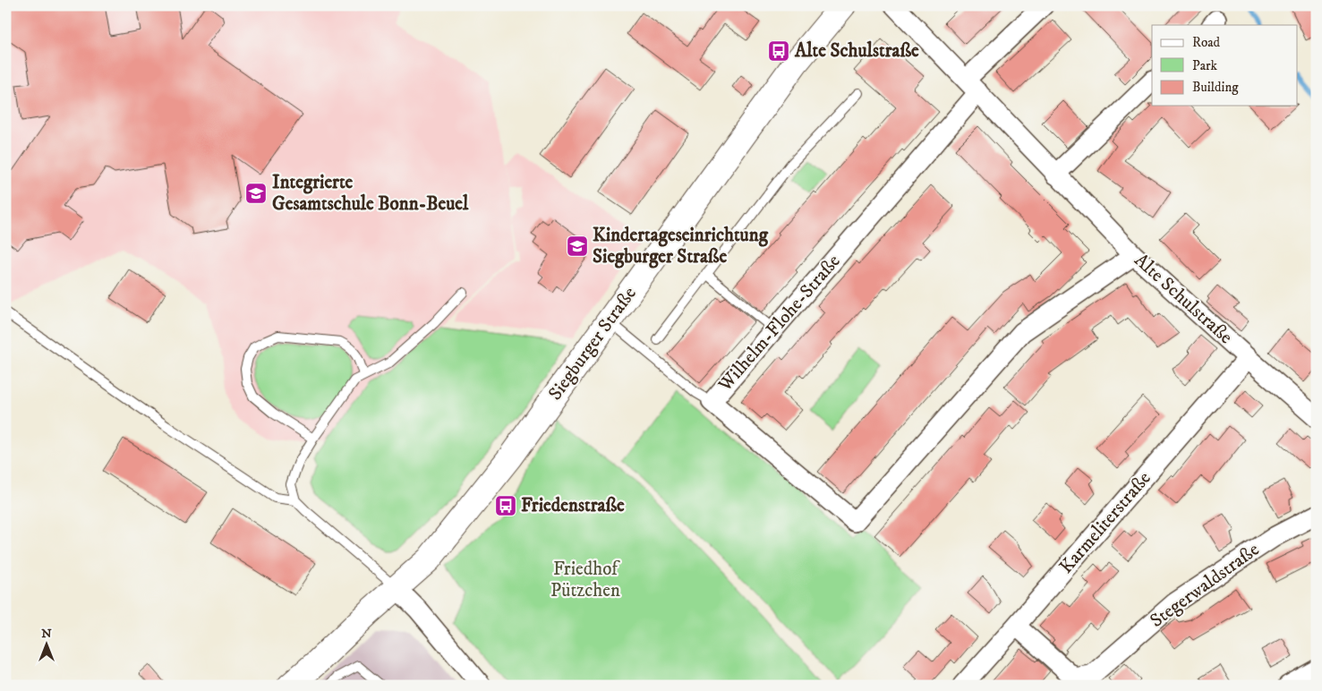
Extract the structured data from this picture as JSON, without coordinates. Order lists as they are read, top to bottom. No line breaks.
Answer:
{"streets":{"main road":["Siegburger Straße"],"street":["Alte Schulstraße","Wilhelm-Flohe-Straße","Karmeliterstraße","Stegerwaldstraße"]},"crossings":[["Alte Schulstraße","Wilhelm-Flohe-Straße"],["Alte Schulstraße","Karmeliterstraße"],["Karmeliterstraße","Stegerwaldstraße"]],"parks":["Friedhof Pützchen"],"places":{"bus stop":["Alte Schulstraße","Friedenstraße"],"school or university":["Integrierte Gesamtschule Bonn-Beuel","Kindertageseinrichtung Siegburger Straße"]},"legend":["Road","Park","Building"],"north":"top"}
